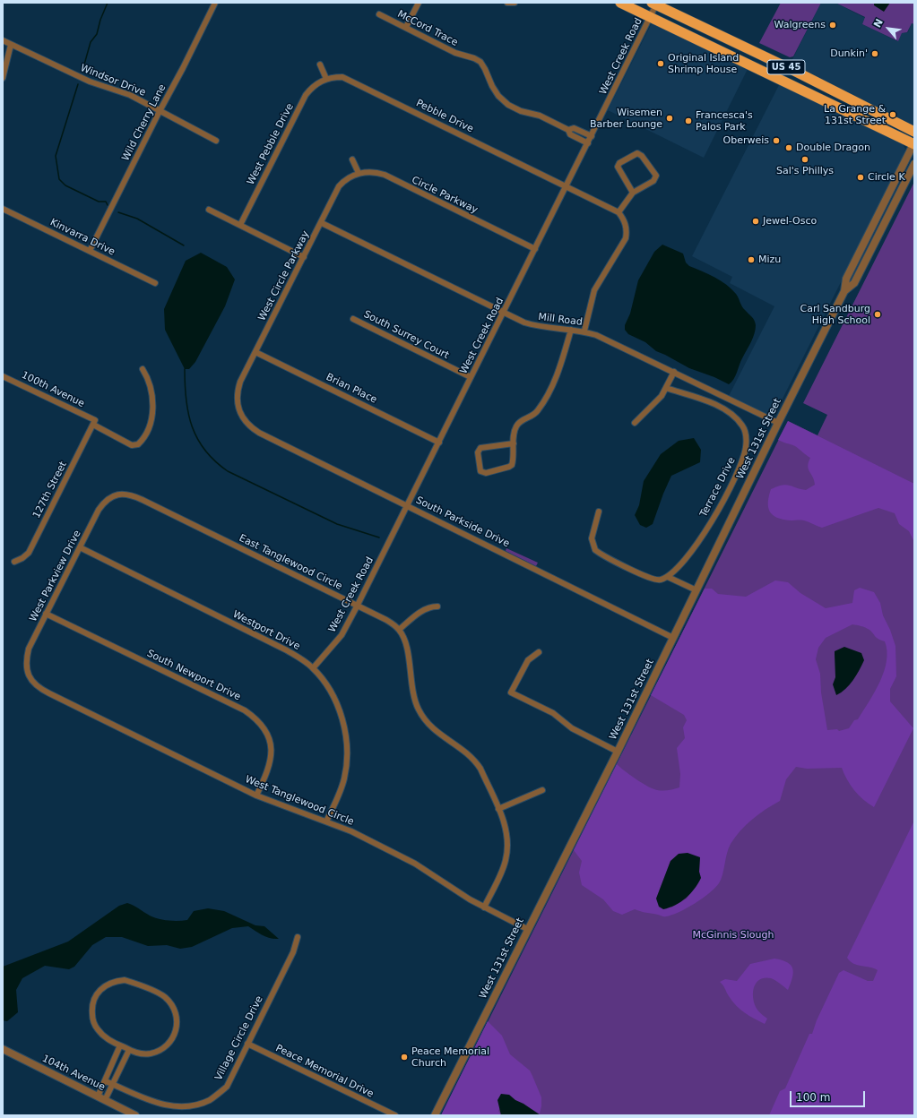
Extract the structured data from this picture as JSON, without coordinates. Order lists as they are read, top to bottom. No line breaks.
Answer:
{"streets":{"highway":["US 45"],"street":["McCord Trace","West Creek Road","Windsor Drive","Pebble Drive","Wild Cherry Lane","West Pebble Drive","Circle Parkway","Kinvarra Drive","West Circle Parkway","Mill Road","South Surrey Court","Brian Place","100th Avenue","West 131st Street","Terrace Drive","127th Street","South Parkside Drive","East Tanglewood Circle","West Parkview Drive","Westport Drive","South Newport Drive","West Tanglewood Circle","Village Circle Drive","Peace Memorial Drive","104th Avenue"]},"crossings":[["McCord Trace","West Creek Road"],["West Creek Road","US 45"],["West Creek Road","Pebble Drive"],["West Creek Road","Circle Parkway"],["West Creek Road","Mill Road"],["West Creek Road","South Surrey Court"],["West Creek Road","Brian Place"],["West Creek Road","South Parkside Drive"],["West Creek Road","East Tanglewood Circle"],["West Creek Road","Westport Drive"],["US 45","West 131st Street"],["Windsor Drive","Wild Cherry Lane"],["Pebble Drive","West Pebble Drive"],["Wild Cherry Lane","Kinvarra Drive"],["Circle Parkway","West Circle Parkway"],["West Circle Parkway","Mill Road"],["West Circle Parkway","Brian Place"],["West Circle Parkway","South Parkside Drive"],["Mill Road","West 131st Street"],["100th Avenue","127th Street"],["West 131st Street","South Parkside Drive"],["West 131st Street","West Tanglewood Circle"],["East Tanglewood Circle","West Parkview Drive"],["West Parkview Drive","Westport Drive"],["West Parkview Drive","South Newport Drive"],["West Parkview Drive","West Tanglewood Circle"],["Westport Drive","West Tanglewood Circle"],["South Newport Drive","West Tanglewood Circle"],["Village Circle Drive","Peace Memorial Drive"]],"parks":["McGinnis Slough"],"places":["Walgreens","Dunkin'","Original Island Shrimp House","La Grange & 131st Street","Wisemen Barber Lounge","Francesca's Palos Park","Oberweis","Double Dragon","Sal's Phillys","Circle K","Jewel-Osco","Mizu","Carl Sandburg High School","Peace Memorial Church"],"scale_bar":"100 m","north":"top left"}
